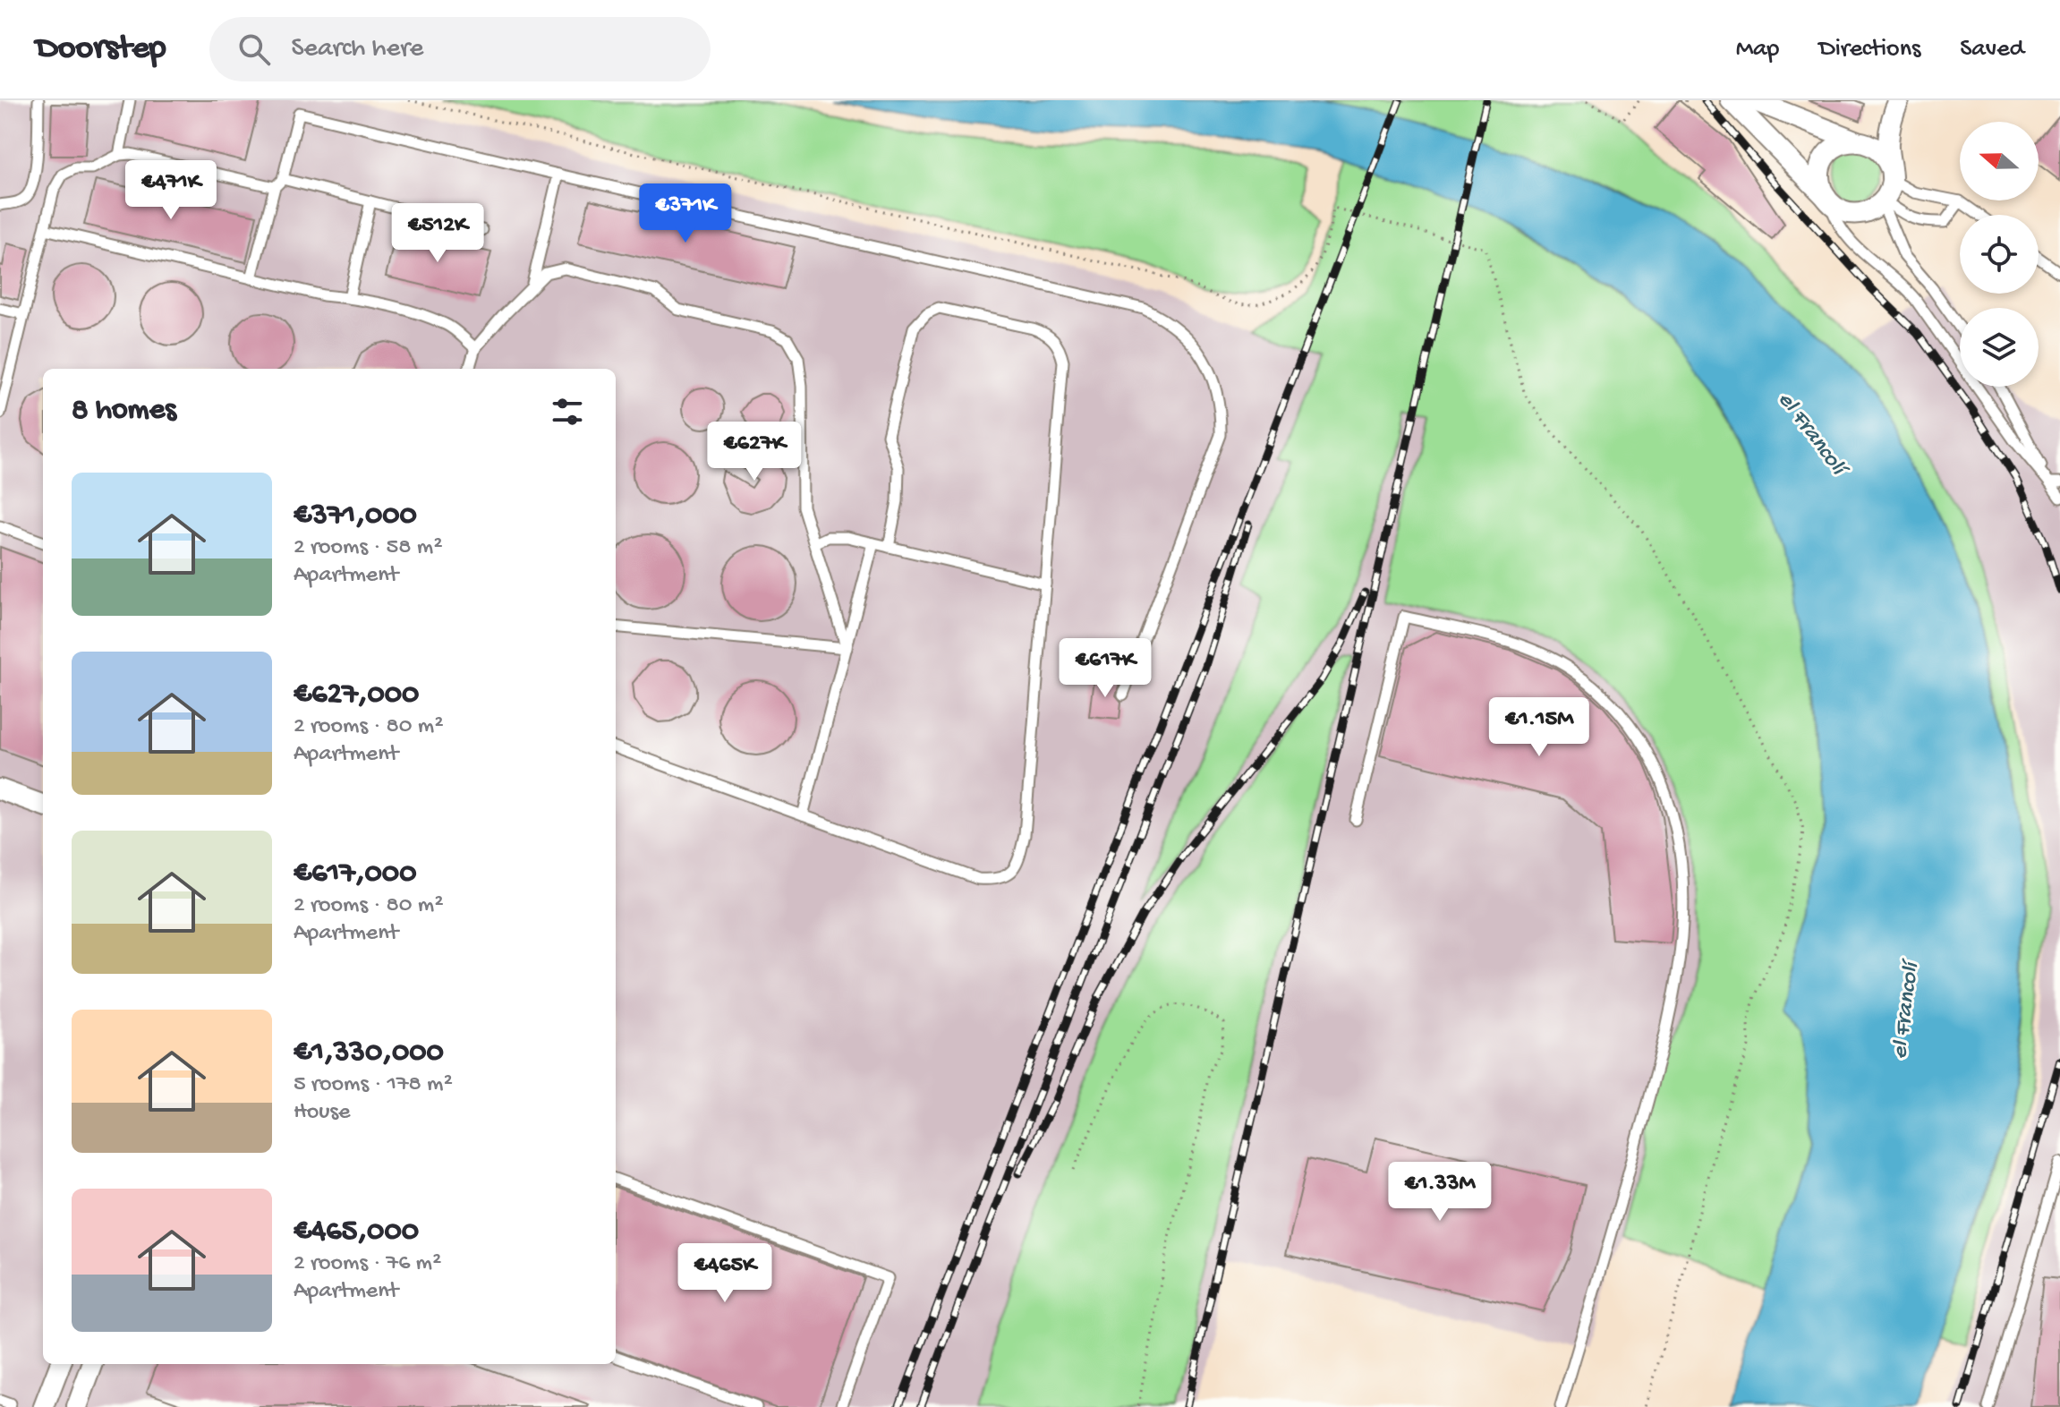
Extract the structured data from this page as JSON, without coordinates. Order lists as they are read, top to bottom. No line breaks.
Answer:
{"water":["el Francolí"],"north":"left","page":{"header":"Doorstep","search":"Search here","nav":["Map","Directions","Saved"],"price":["€471K","€371K","€512K","€627K","€617K","€1.15M","€1.33M","€465K"],"heading":"8 homes","list":[{"name":"€371,000","note":"2 rooms · 58 m² · Apartment"},{"name":"€627,000","note":"2 rooms · 80 m² · Apartment"},{"name":"€617,000","note":"2 rooms · 80 m² · Apartment"},{"name":"€1,330,000","note":"5 rooms · 178 m² · House"},{"name":"€465,000","note":"2 rooms · 76 m² · Apartment"}]}}
